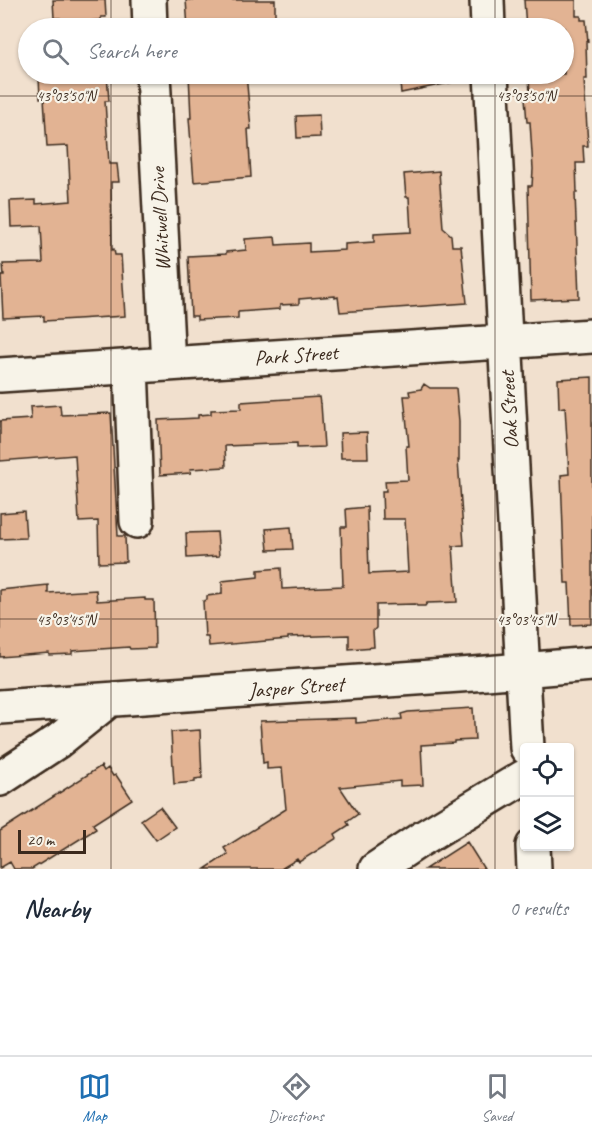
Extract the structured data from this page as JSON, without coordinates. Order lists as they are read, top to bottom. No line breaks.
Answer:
{"streets":{"street":["Whitwell Drive","Park Street","Oak Street","Jasper Street"]},"crossings":[["Whitwell Drive","Park Street"],["Park Street","Oak Street"],["Oak Street","Jasper Street"]],"scale_bar":"20 m","page":{"search":"Search here","scale":"20 m","heading":["Nearby","0 results"],"nav":["Map","Directions","Saved"]},"coordinates":["43°03'50\"N","43°03'45\"N"]}
